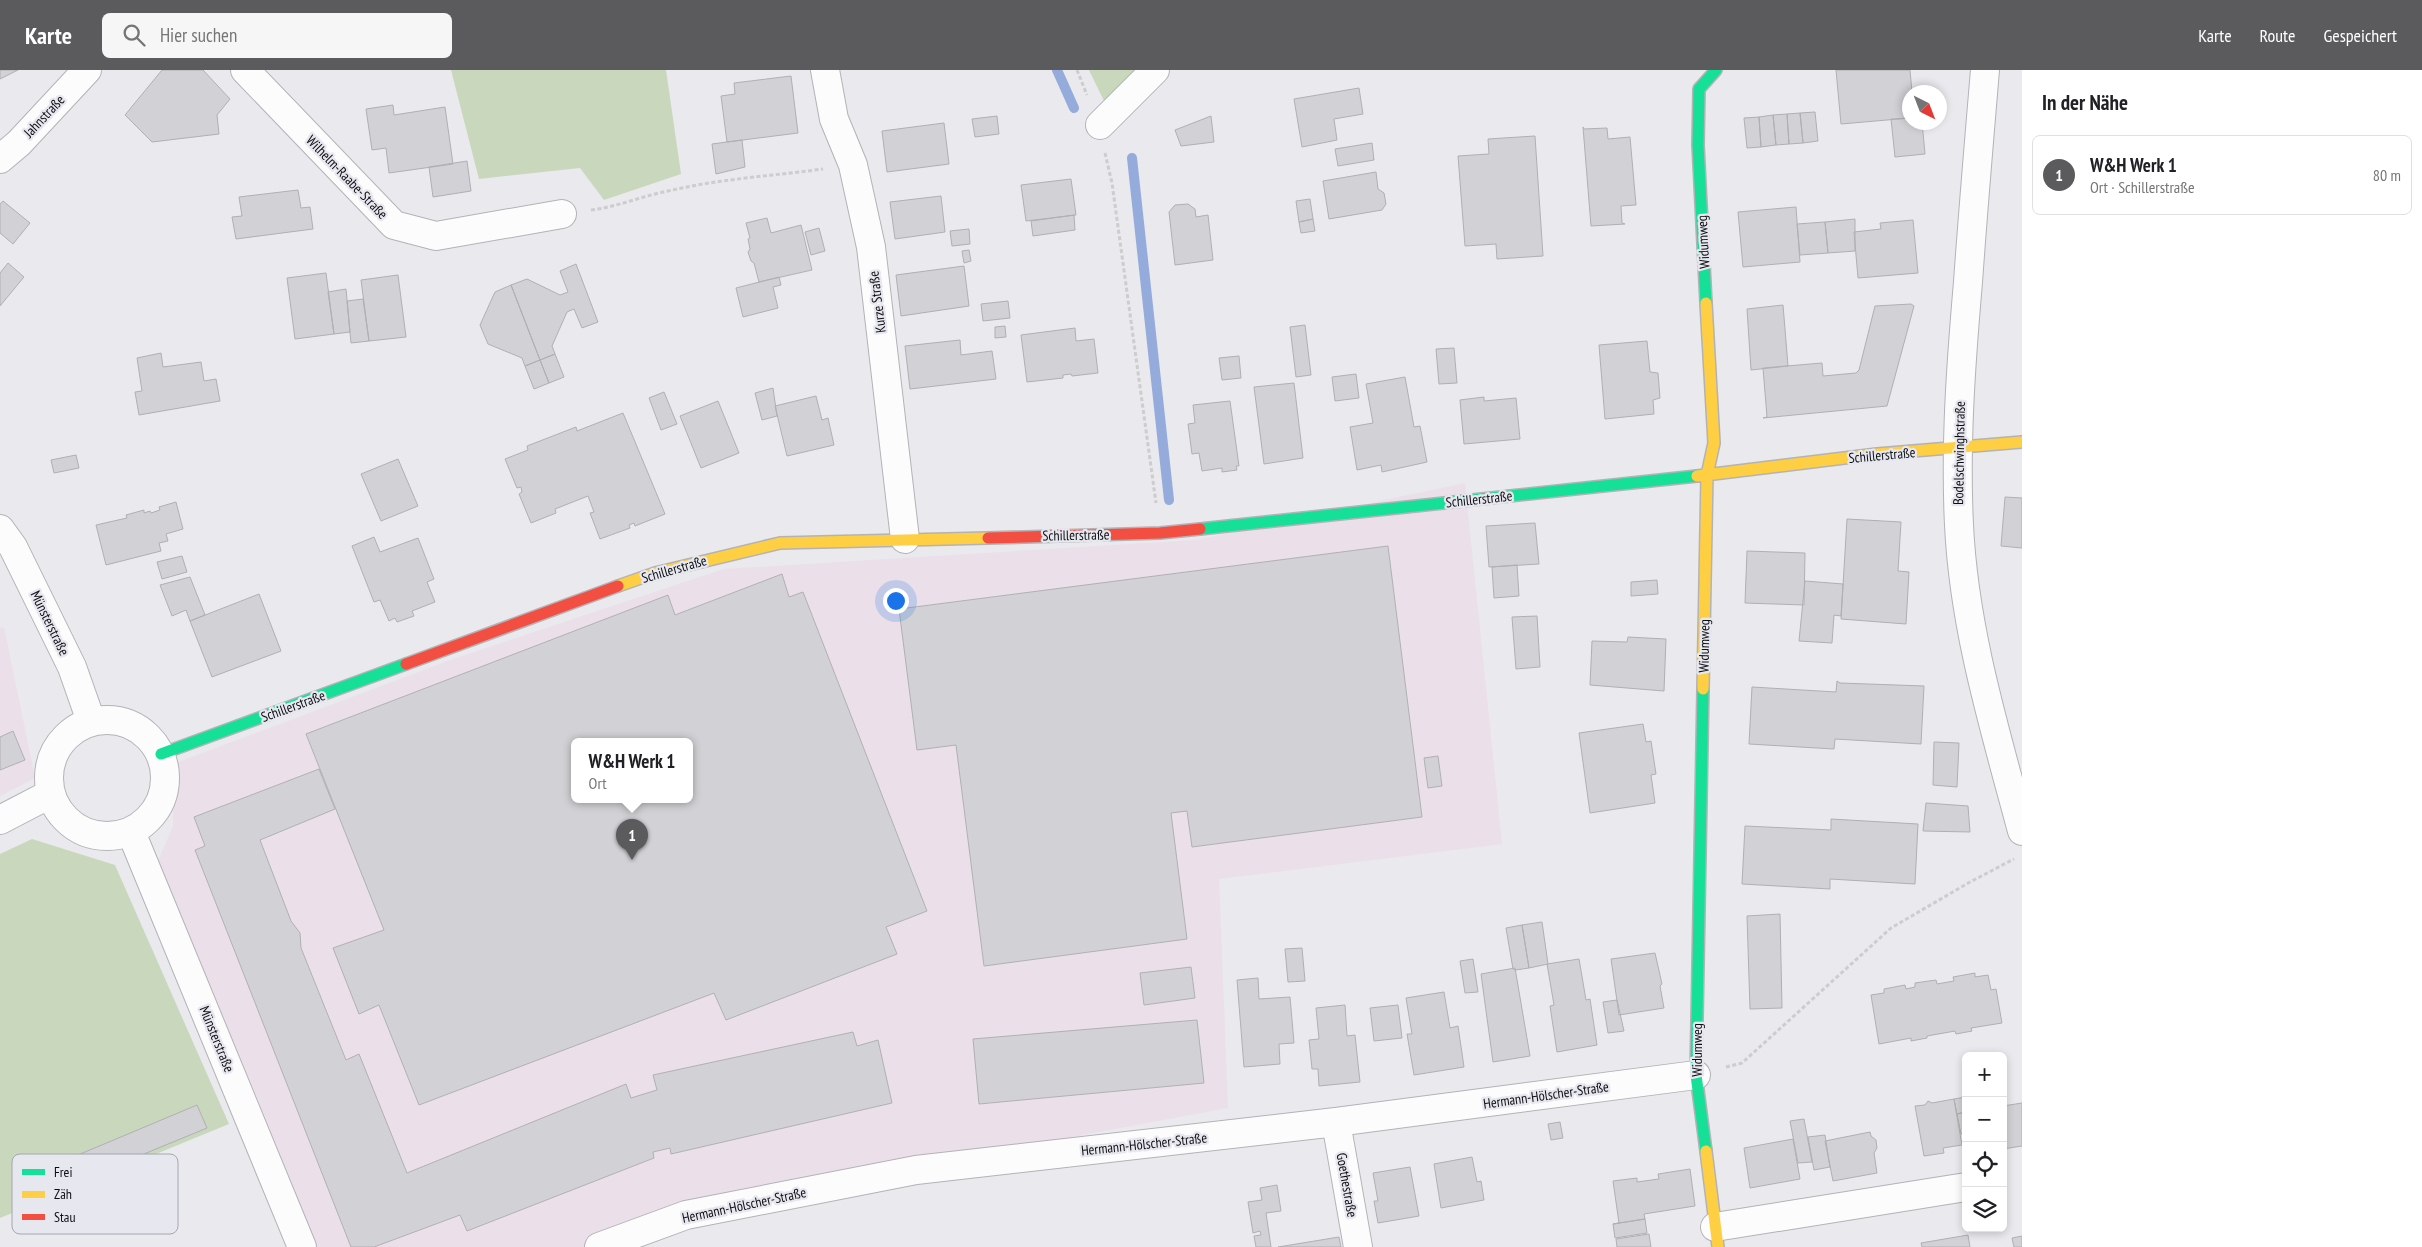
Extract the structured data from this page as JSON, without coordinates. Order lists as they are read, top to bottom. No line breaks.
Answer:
{"streets":{"street":["Jahnstraße","Wilhelm-Raabe-Straße","Widumweg","Kurze Straße","Bodelschwinghstraße","Schillerstraße","Münsterstraße","Hermann-Hölscher-Straße","Goethestraße"]},"crossings":[["Widumweg","Schillerstraße"],["Widumweg","Hermann-Hölscher-Straße"],["Kurze Straße","Schillerstraße"],["Bodelschwinghstraße","Schillerstraße"],["Schillerstraße","Münsterstraße"],["Hermann-Hölscher-Straße","Goethestraße"]],"legend":["Frei","Zäh","Stau"],"north":"bottom right","page":{"header":"Karte","search":"Hier suchen","nav":["Karte","Route","Gespeichert"],"heading":"In der Nähe","list":[{"mark":"1","name":"W&H Werk 1","note":"Ort · Schillerstraße","value":"80 m"}],"popup":["W&H Werk 1","Ort"],"pins":"1","map_buttons":["+","−"]}}
